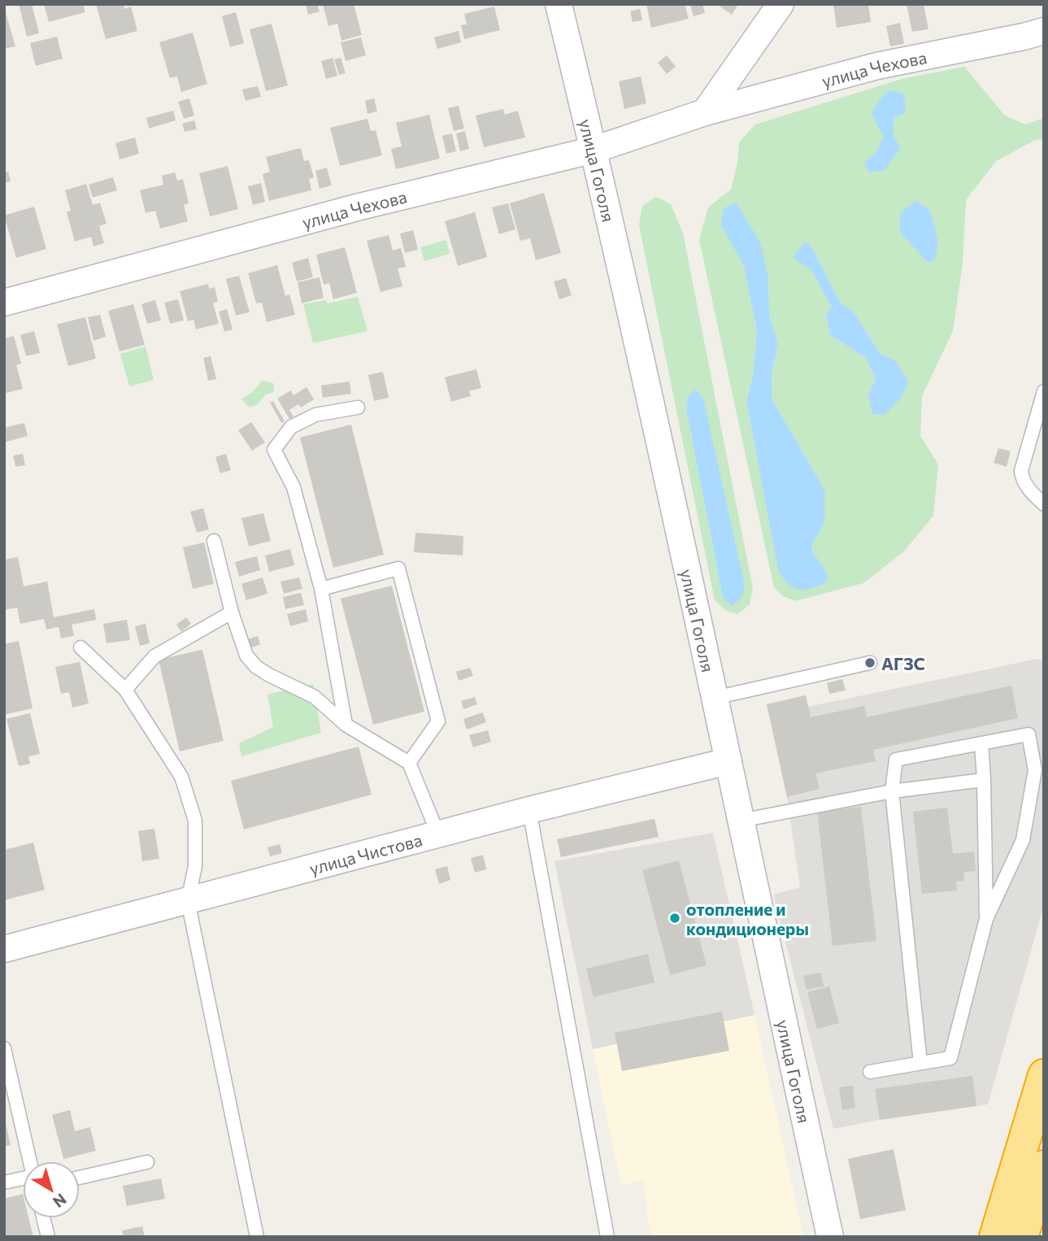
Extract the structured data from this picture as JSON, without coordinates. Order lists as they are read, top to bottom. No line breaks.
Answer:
{"streets":{"street":["улица Чехова","улица Гоголя","улица Чистова"]},"crossings":[["улица Чехова","улица Гоголя"],["улица Гоголя","улица Чистова"]],"places":["АГЗС","отопление и кондиционеры"],"north":"bottom right"}
